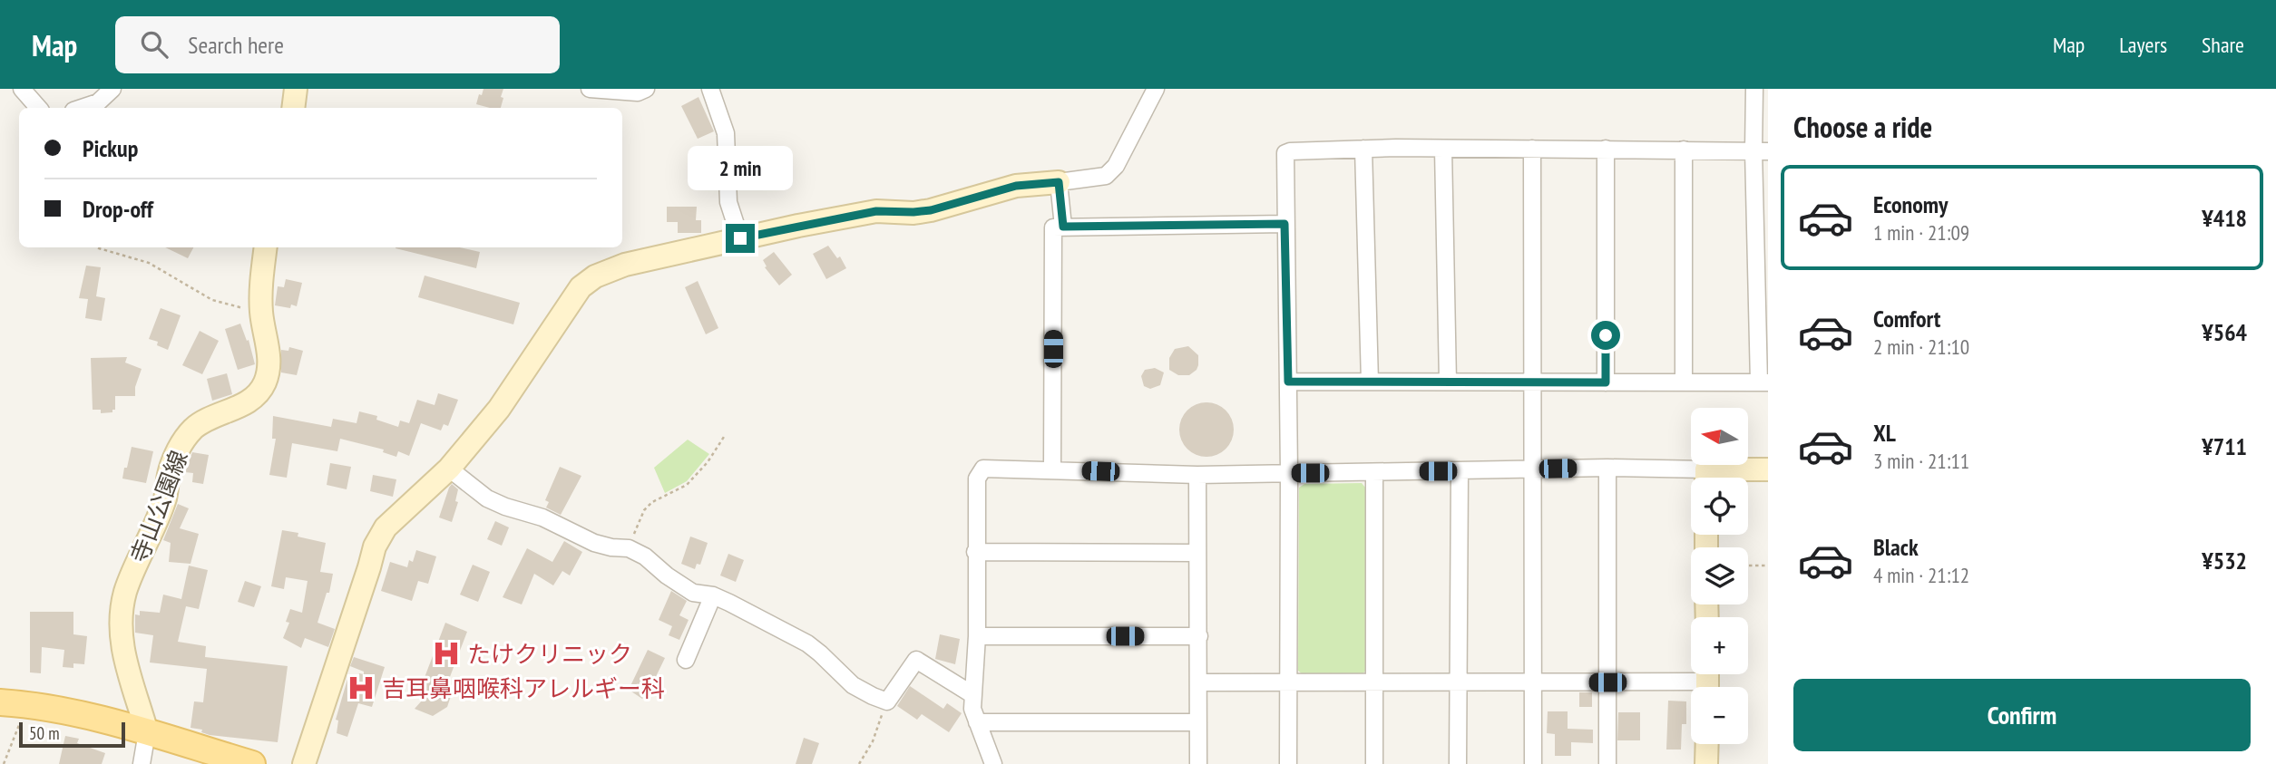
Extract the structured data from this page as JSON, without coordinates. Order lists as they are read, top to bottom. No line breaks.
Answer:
{"streets":{"street":["寺山公園線"]},"places":{"hospital":["たけクリニック","吉耳鼻咽喉科アレルギー科"]},"scale_bar":"50 m","north":"left","page":{"header":"Map","search":"Search here","nav":["Map","Layers","Share"],"heading":"Choose a ride","banner":["Pickup","Drop-off"],"bubble":"2 min","list":[{"name":"Economy","note":"1 min · 21:09","value":"¥418"},{"name":"Comfort","note":"2 min · 21:10","value":"¥564"},{"name":"XL","note":"3 min · 21:11","value":"¥711"},{"name":"Black","note":"4 min · 21:12","value":"¥532"}],"map_buttons":["+","−"],"buttons":"Confirm","scale":"50 m"}}
